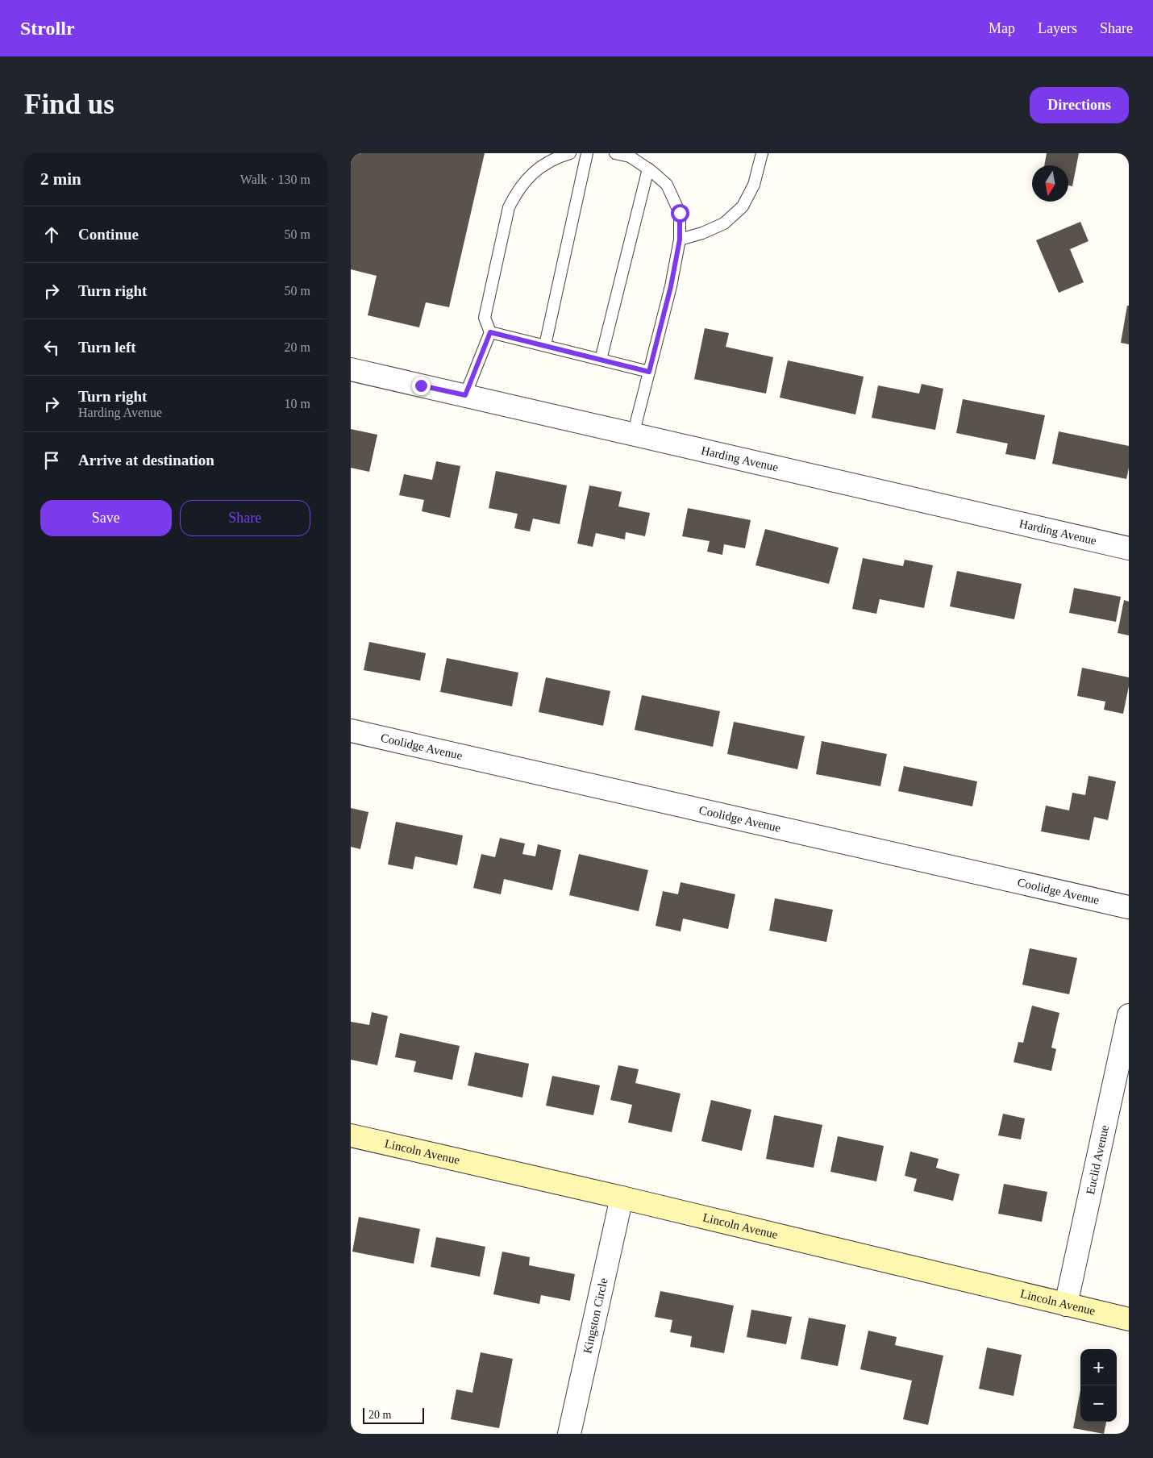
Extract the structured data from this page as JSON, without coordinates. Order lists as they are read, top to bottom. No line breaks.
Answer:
{"streets":{"street":["Harding Avenue","Coolidge Avenue","Lincoln Avenue","Euclid Avenue","Kingston Circle"]},"crossings":[["Lincoln Avenue","Euclid Avenue"],["Lincoln Avenue","Kingston Circle"]],"scale_bar":"20 m","north":"bottom","page":{"header":"Strollr","nav":["Map","Layers","Share"],"buttons":["Directions",["Save","Share"]],"title":"Find us","heading":["2 min","Walk · 130 m"],"list":[["Continue","50 m"],["Turn right","50 m"],["Turn left","20 m"],["Turn right","Harding Avenue","10 m"],"Arrive at destination"],"map_buttons":["+","−"],"scale":"20 m"}}
